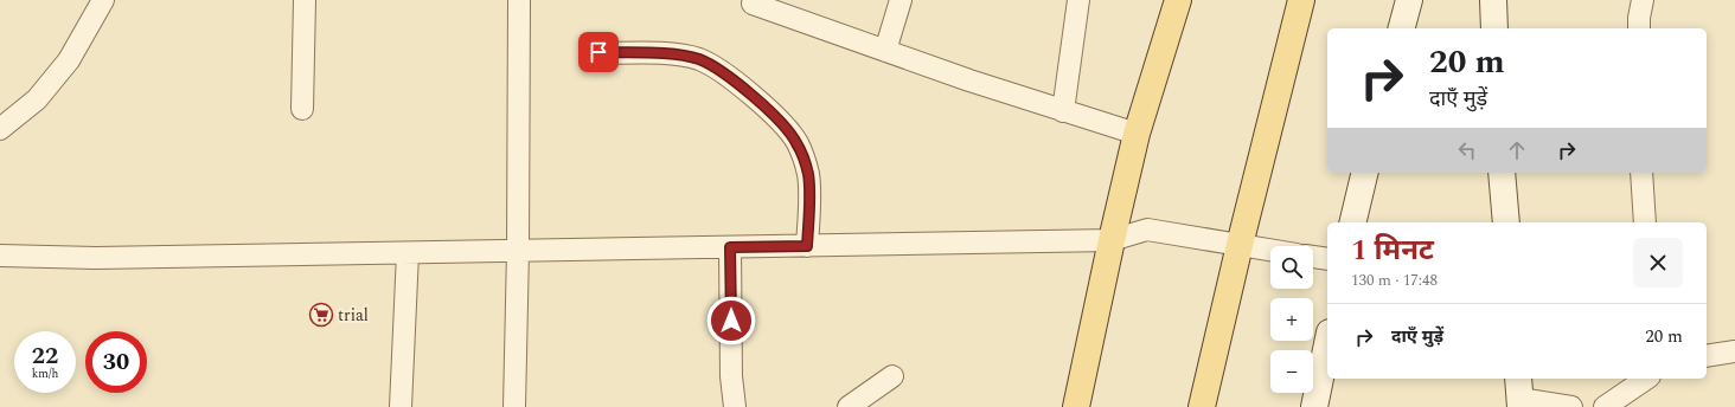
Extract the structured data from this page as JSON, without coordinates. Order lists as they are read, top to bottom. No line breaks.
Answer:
{"places":{"supermarket":["trial"]},"page":{"turn":["20 m","दाएँ मुड़ें"],"heading":["1 मिनट","130 m · 17:48"],"map_buttons":["+","−"],"list":[{"name":"दाएँ मुड़ें","value":"20 m"}],"speed":"22 km/h","limit":"30"}}
